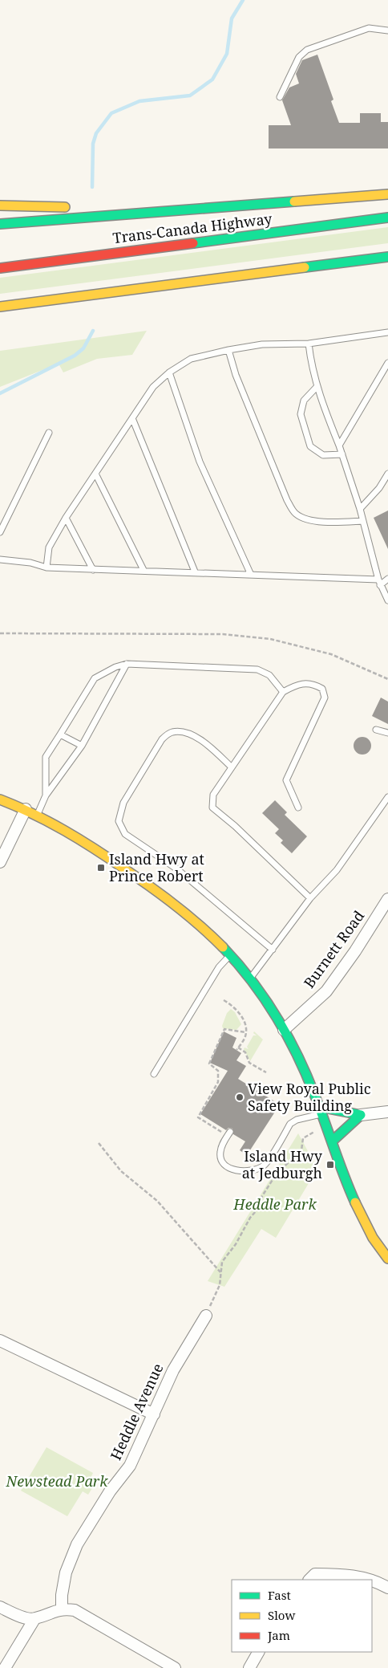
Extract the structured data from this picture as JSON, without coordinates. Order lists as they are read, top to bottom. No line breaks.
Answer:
{"streets":{"main road":["Trans-Canada Highway"],"street":["Burnett Road","Heddle Avenue"]},"parks":["Heddle Park","Newstead Park"],"places":{"transit":["Island Hwy at Prince Robert","Island Hwy at Jedburgh"],"other":["View Royal Public Safety Building"]},"legend":["Fast","Slow","Jam"]}
